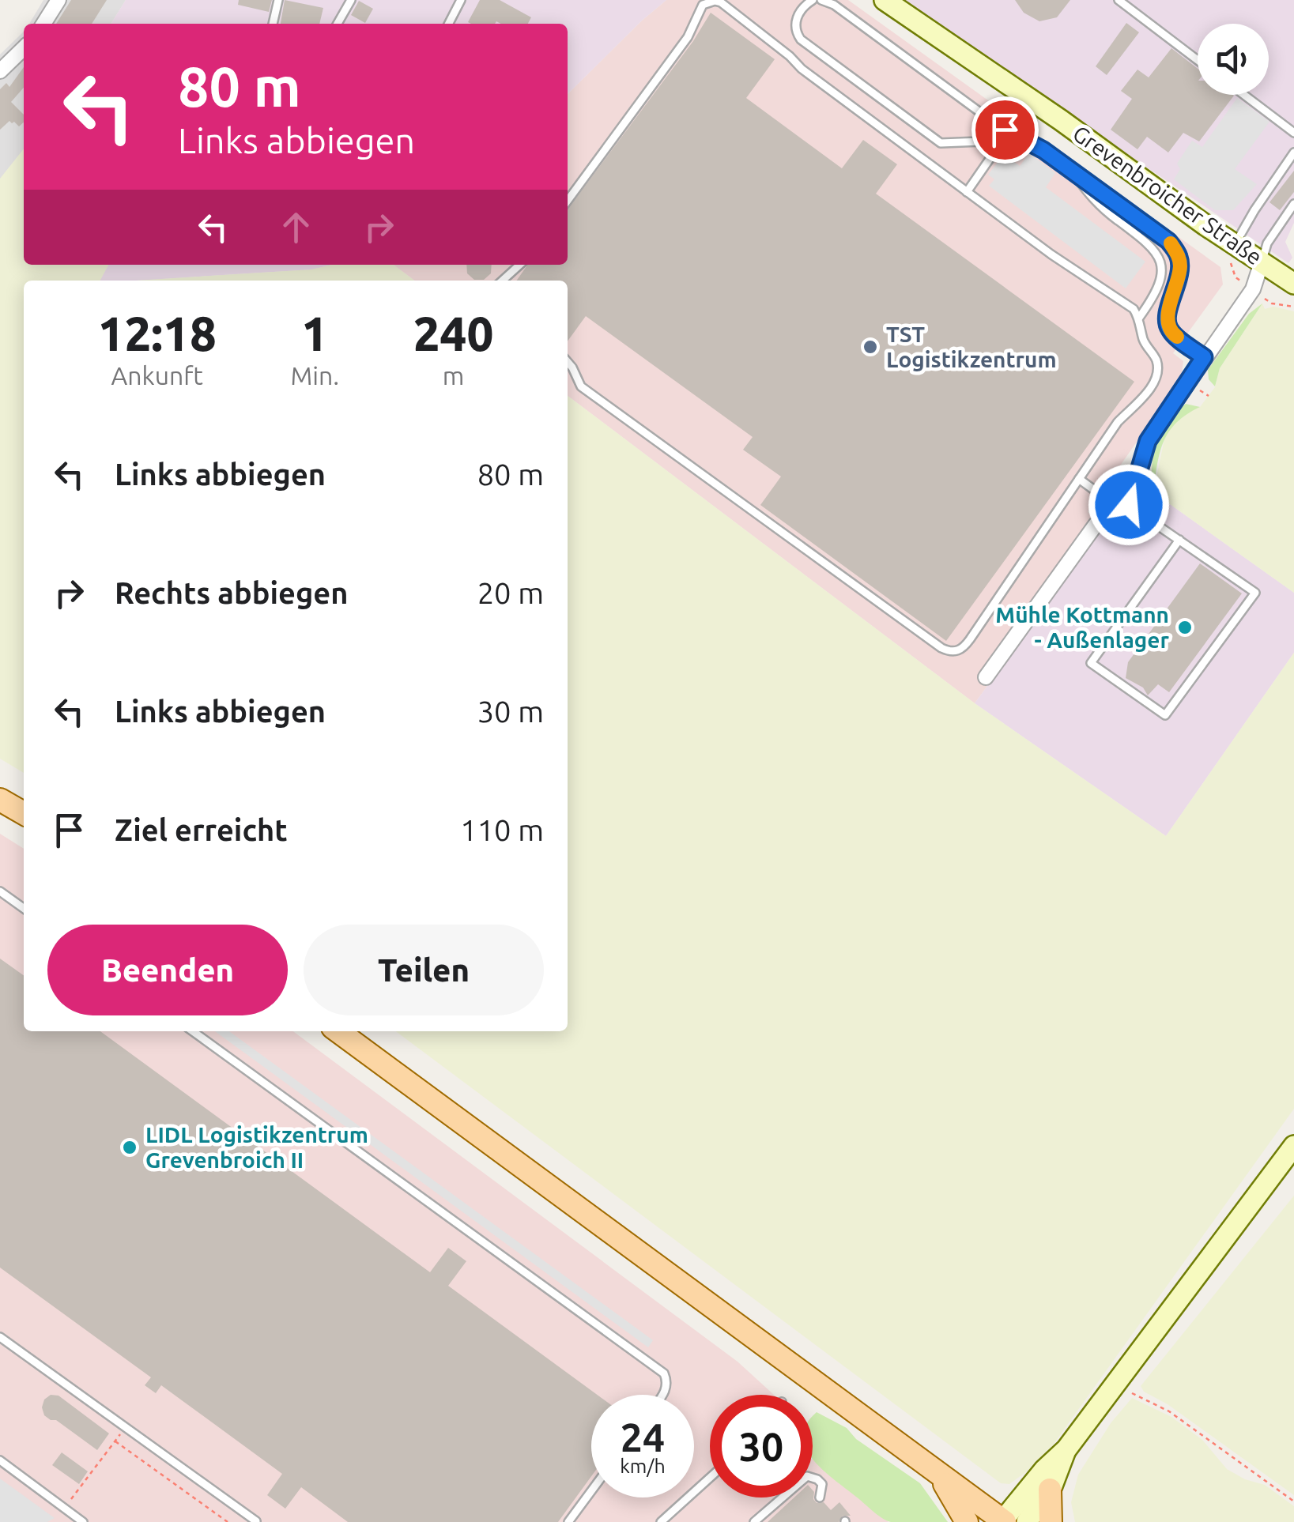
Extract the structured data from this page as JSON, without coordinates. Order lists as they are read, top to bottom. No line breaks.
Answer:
{"streets":{"street":["Grevenbroicher Straße"]},"places":["TST Logistikzentrum","Mühle Kottmann - Außenlager","LIDL Logistikzentrum Grevenbroich II"],"page":{"turn":["80 m","Links abbiegen"],"eta":["12:18","Ankunft","1","Min.","240","m"],"list":[{"name":"Links abbiegen","value":"80 m"},{"name":"Rechts abbiegen","value":"20 m"},{"name":"Links abbiegen","value":"30 m"},{"name":"Ziel erreicht","value":"110 m"}],"buttons":["Beenden","Teilen"],"speed":"24 km/h","limit":"30"}}
